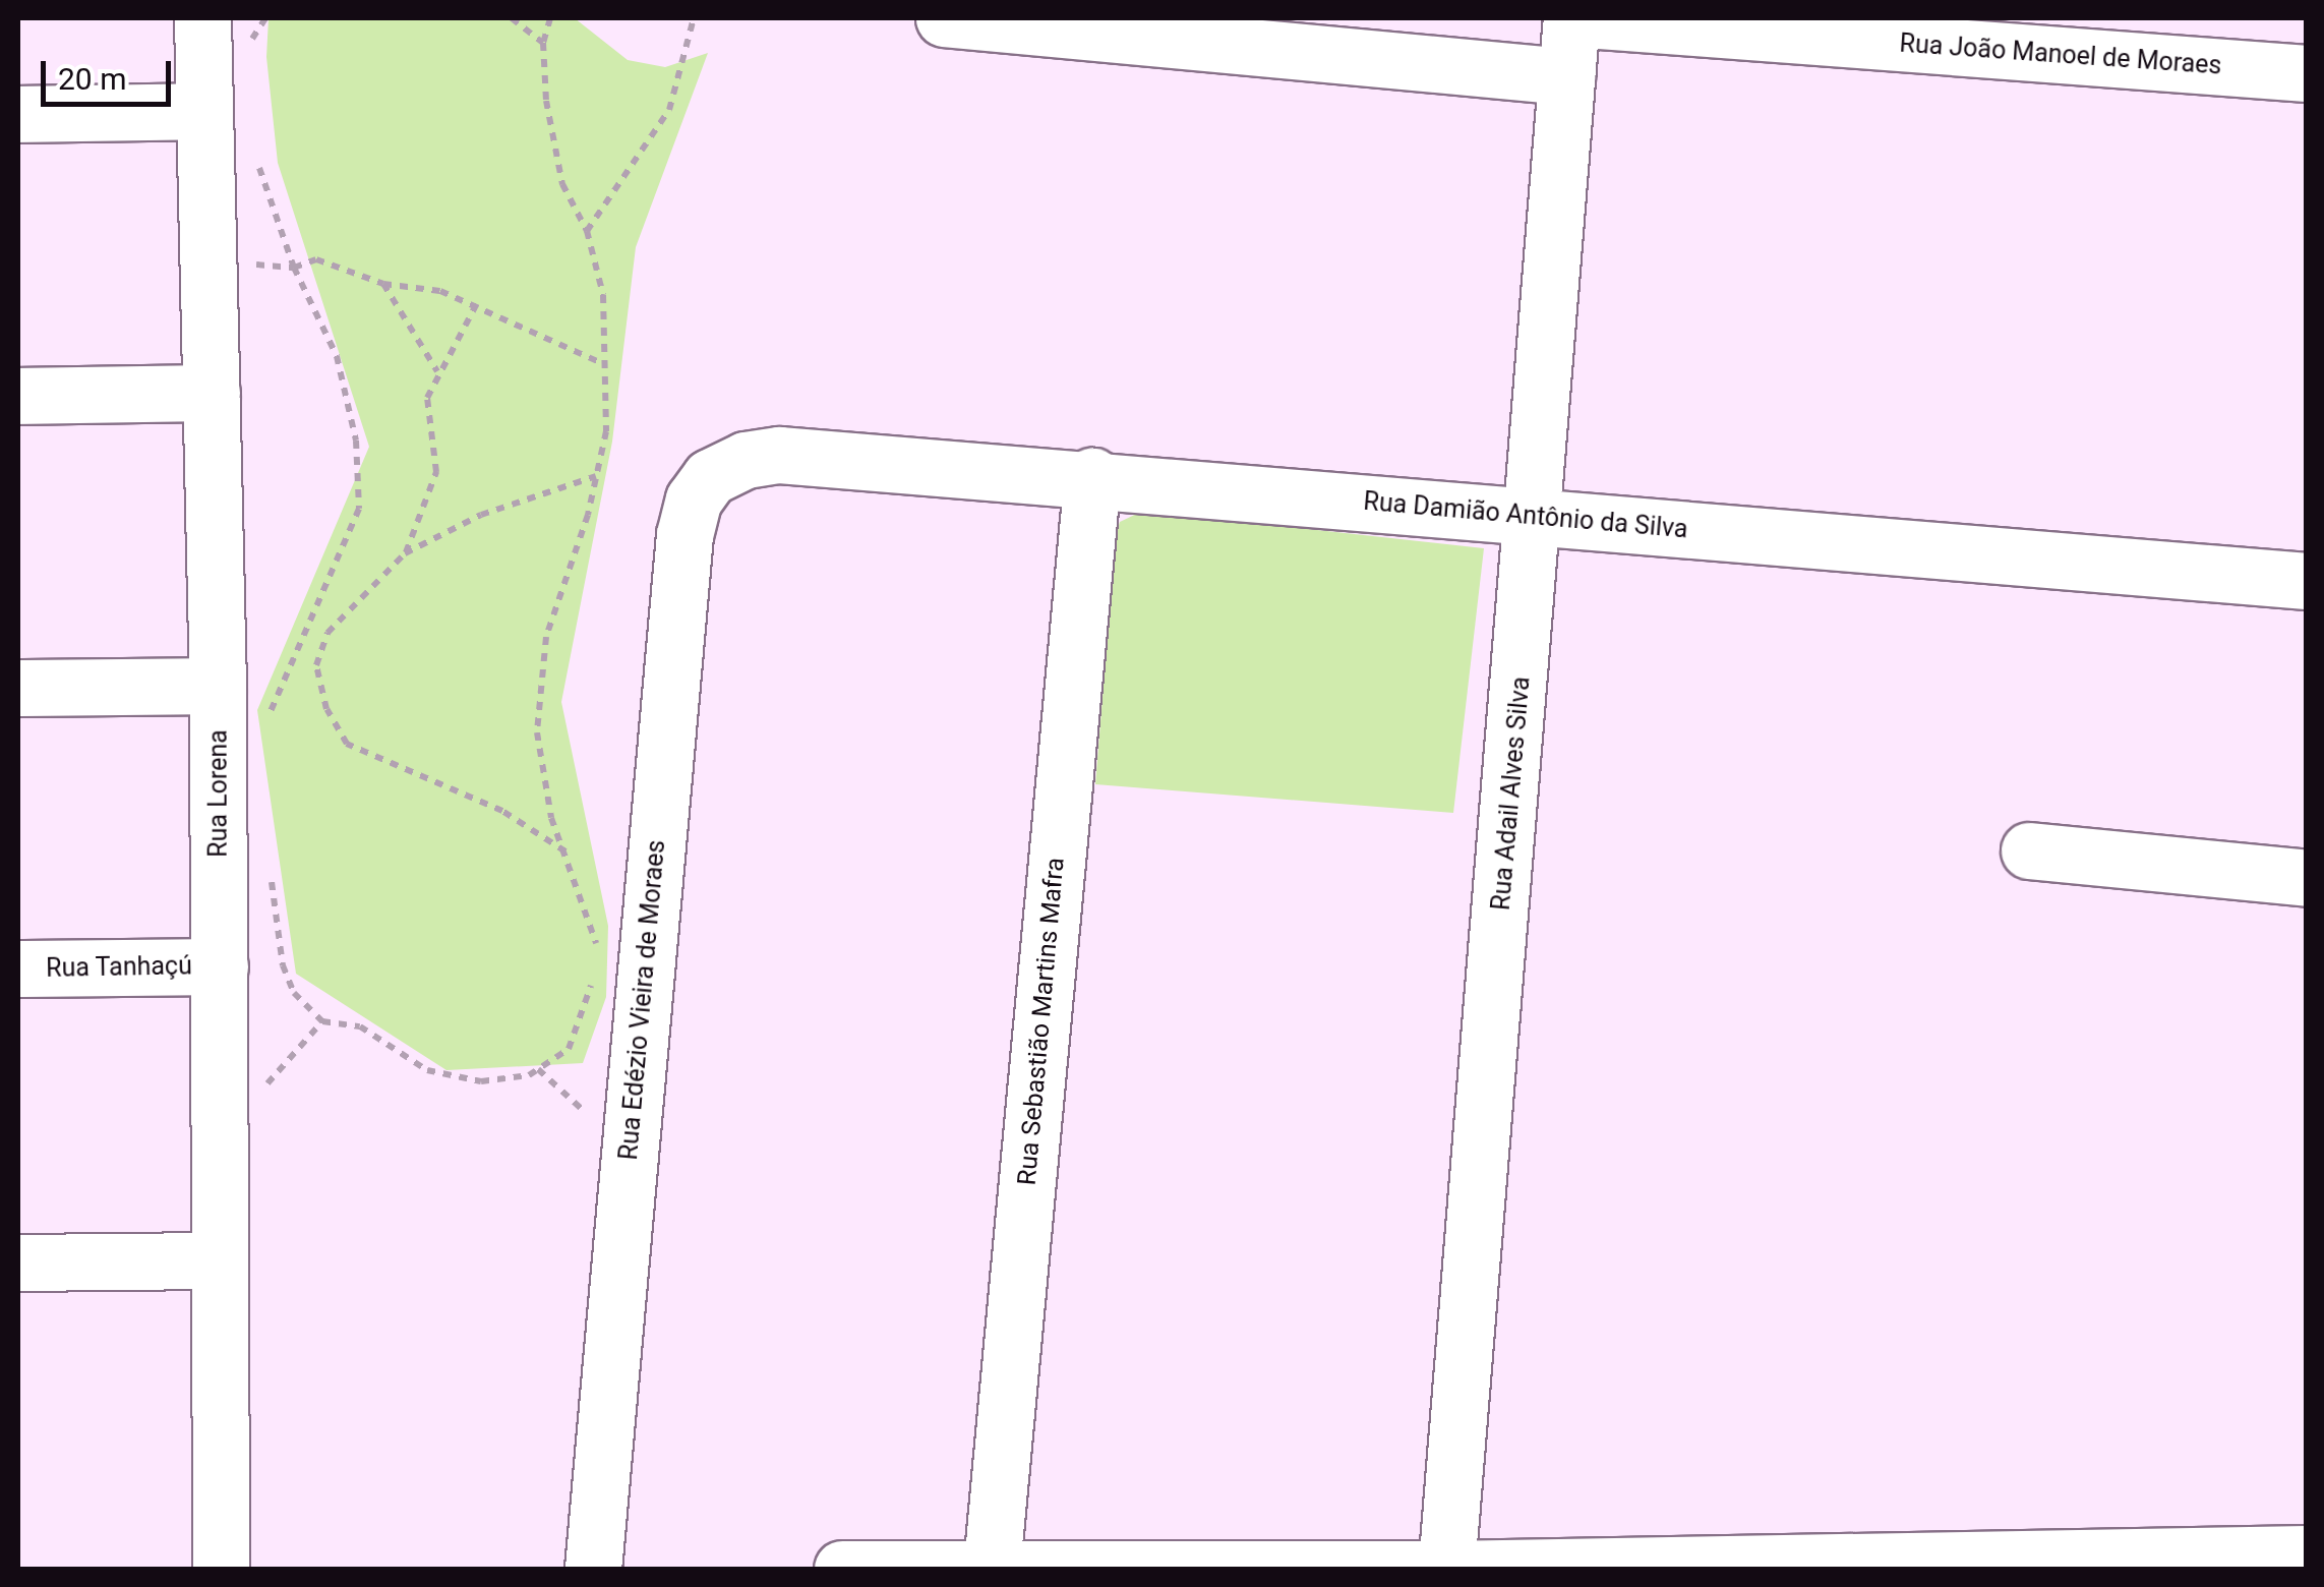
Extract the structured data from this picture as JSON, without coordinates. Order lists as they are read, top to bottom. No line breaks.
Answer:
{"streets":{"street":["Rua João Manoel de Moraes","Rua Damião Antônio da Silva","Rua Lorena","Rua Adail Alves Silva","Rua Tanhaçú","Rua Edézio Vieira de Moraes","Rua Sebastião Martins Mafra"]},"crossings":[["Rua João Manoel de Moraes","Rua Adail Alves Silva"],["Rua Damião Antônio da Silva","Rua Adail Alves Silva"],["Rua Damião Antônio da Silva","Rua Edézio Vieira de Moraes"],["Rua Damião Antônio da Silva","Rua Sebastião Martins Mafra"],["Rua Lorena","Rua Tanhaçú"]],"scale_bar":"20 m"}
